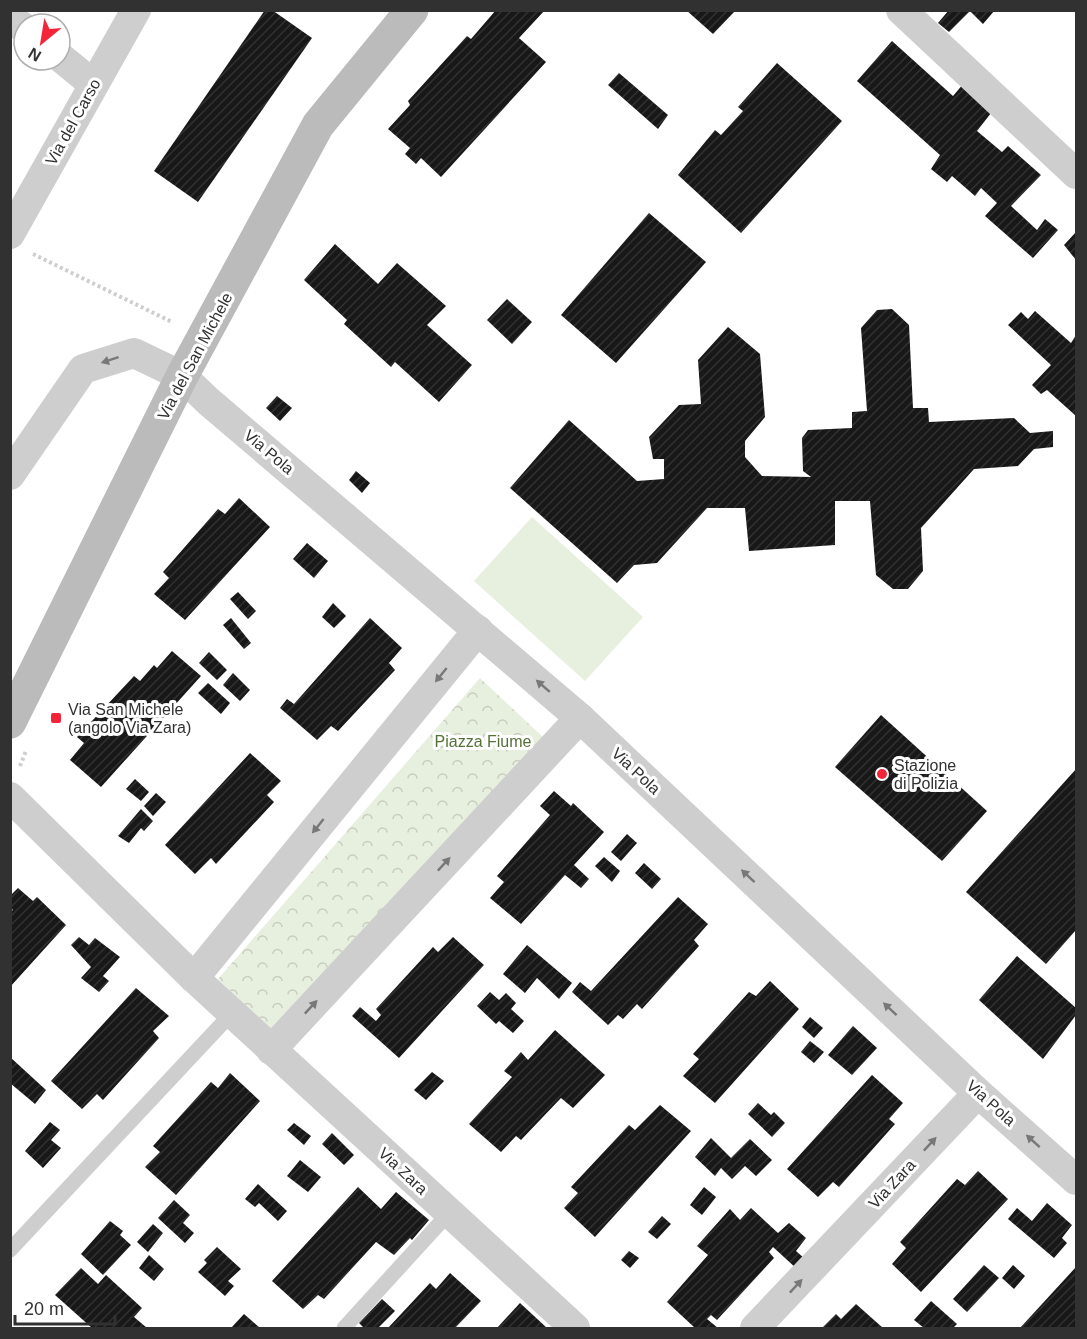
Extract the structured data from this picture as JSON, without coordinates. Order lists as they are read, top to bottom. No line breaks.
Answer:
{"streets":{"main road":["Via del San Michele"],"street":["Via del Carso","Via Pola","Via Zara"]},"crossings":[["Via del San Michele","Via Pola"],["Via Pola","Via Zara"]],"one_way":["Via Pola"],"parks":["Piazza Fiume"],"places":{"transit":["Via San Michele (angolo Via Zara)"],"other":["Stazione di Polizia"]},"scale_bar":"20 m","north":"bottom left"}
